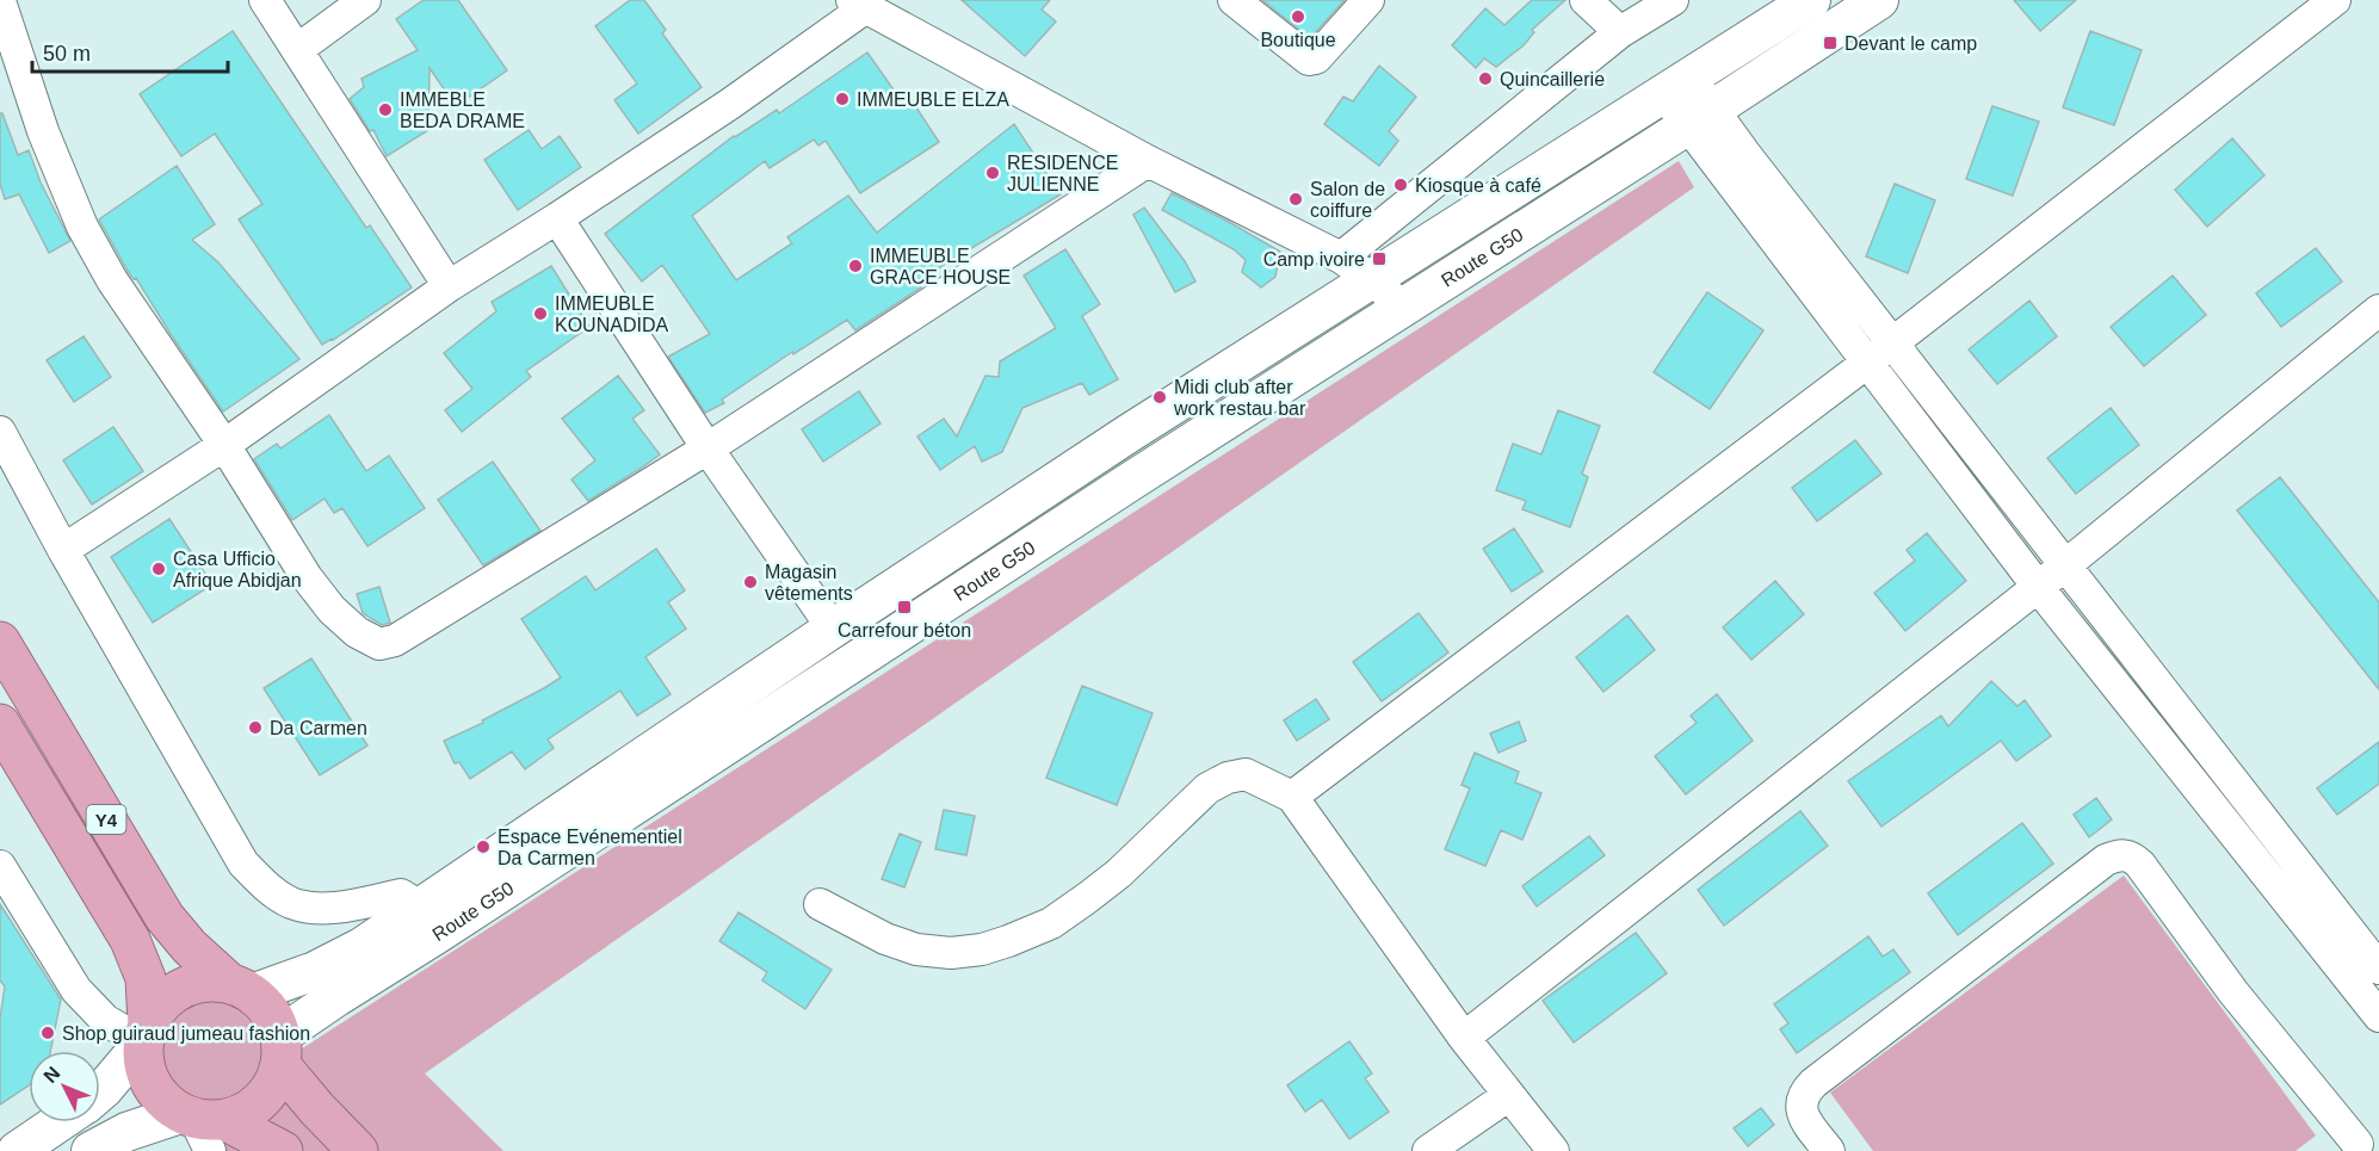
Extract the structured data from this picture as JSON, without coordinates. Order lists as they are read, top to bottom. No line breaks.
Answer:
{"streets":{"highway":["Y4"],"street":["Route G50"]},"crossings":[["Route G50","Y4"]],"places":{"other":["Boutique","Quincaillerie","IMMEUBLE ELZA","IMMEBLE BEDA DRAME","RESIDENCE JULIENNE","Kiosque à café","Salon de coiffure","IMMEUBLE GRACE HOUSE","IMMEUBLE KOUNADIDA","Midi club after work restau bar","Casa Ufficio Afrique Abidjan","Magasin vêtements","Da Carmen","Espace Evénementiel Da Carmen","Shop guiraud jumeau fashion"],"transit":["Devant le camp","Camp ivoire","Carrefour béton"]},"scale_bar":"50 m","north":"top left"}
